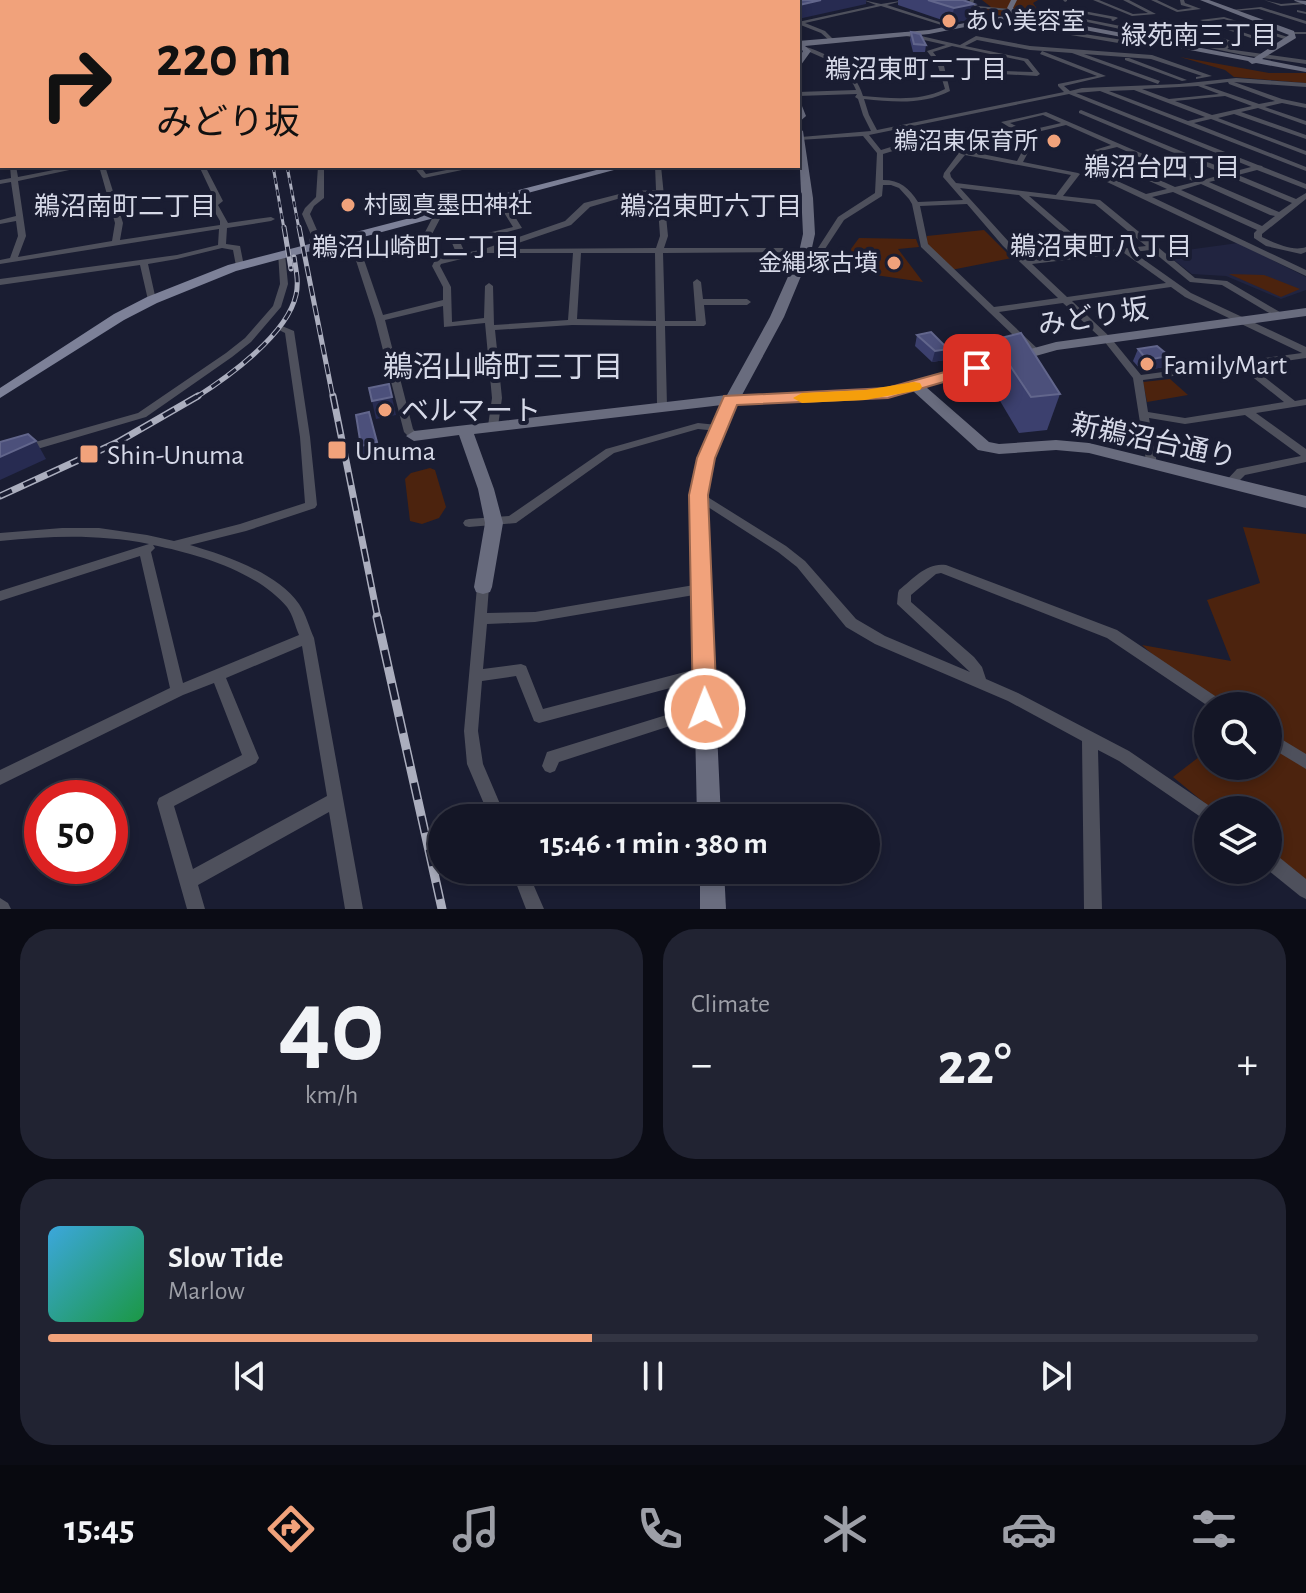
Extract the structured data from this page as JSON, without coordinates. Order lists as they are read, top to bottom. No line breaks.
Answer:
{"streets":{"street":["みどり坂","新鵜沼台通り"]},"crossings":[["みどり坂","新鵜沼台通り"]],"districts":["緑苑南三丁目","鵜沼東町二丁目","鵜沼台四丁目","鵜沼南町二丁目","鵜沼東町六丁目","鵜沼東町八丁目","鵜沼山崎町二丁目","鵜沼山崎町三丁目"],"places":{"other":["あい美容室","鵜沼東保育所","村國真墨田神社","金縄塚古墳","FamilyMart","ベルマート"],"transit":["Unuma","Shin-Unuma"]},"page":{"turn":["220 m","みどり坂"],"limit":"50","trip":"15:46 · 1 min · 380 m","tile":[["40","km/h"],"Climate"],"heat":["−","22°","+"],"song":["Slow Tide","Marlow"],"tabs":"15:45"}}
